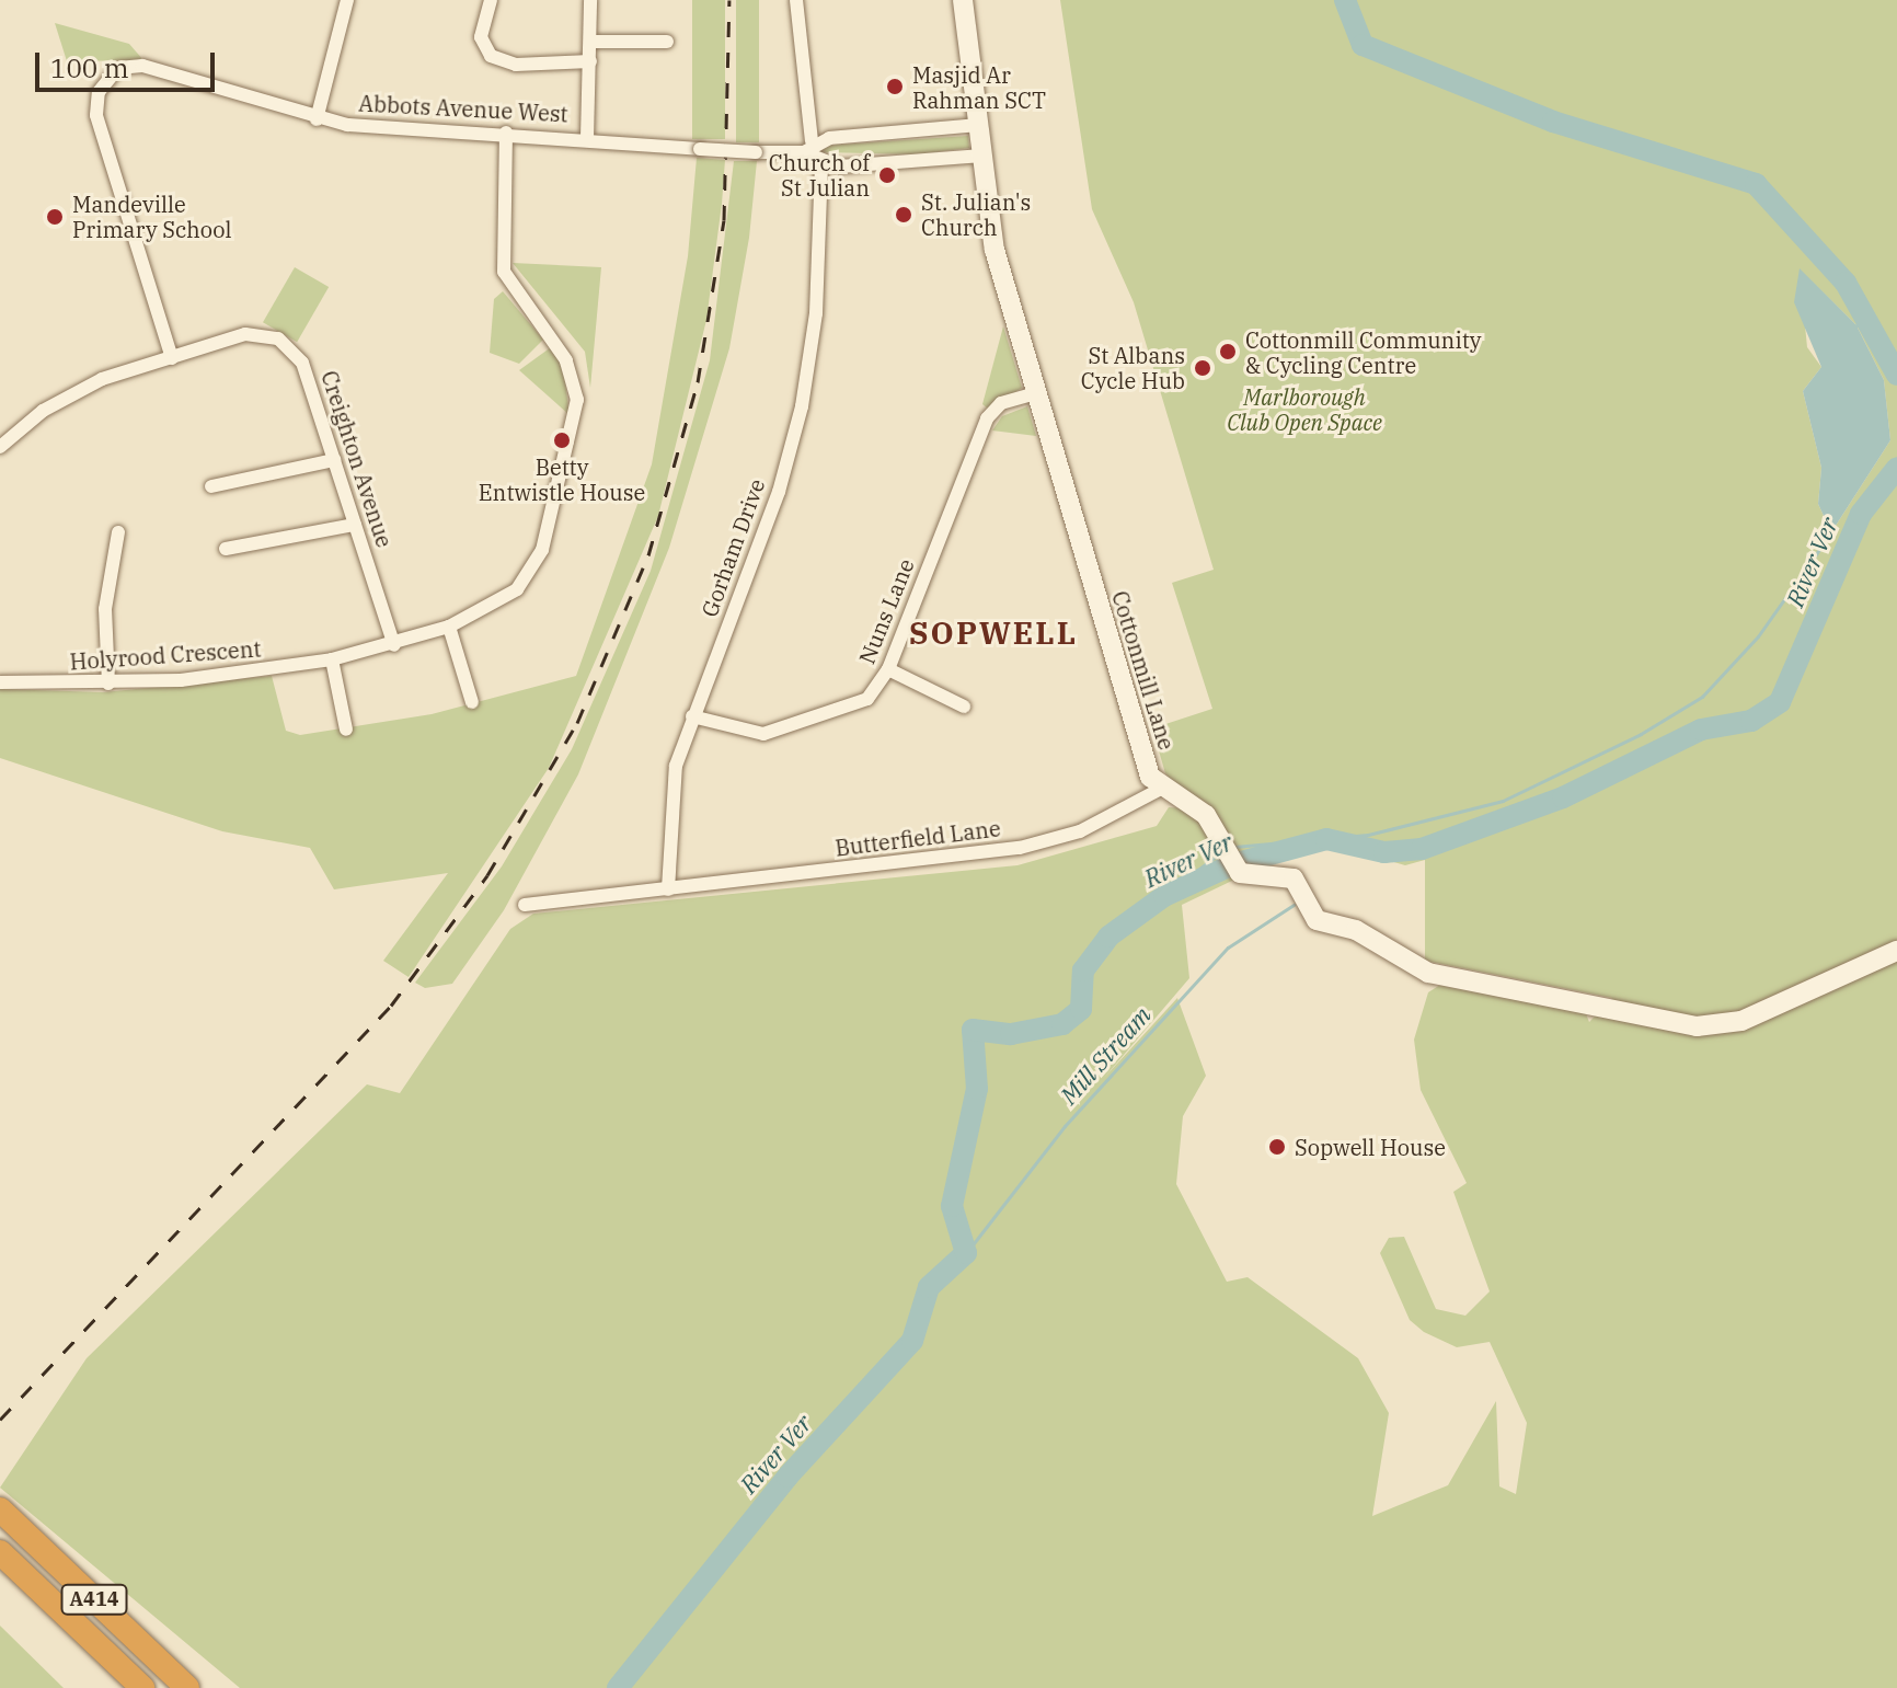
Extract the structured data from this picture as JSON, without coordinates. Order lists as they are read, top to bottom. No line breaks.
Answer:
{"streets":{"highway":["A414"],"street":["Abbots Avenue West","Creighton Avenue","Gorham Drive","Nuns Lane","Holyrood Crescent","Cottonmill Lane","Butterfield Lane"]},"crossings":[["Abbots Avenue West","Creighton Avenue"],["Abbots Avenue West","Holyrood Crescent"],["Abbots Avenue West","Cottonmill Lane"],["Creighton Avenue","Holyrood Crescent"],["Gorham Drive","Nuns Lane"],["Gorham Drive","Butterfield Lane"],["Nuns Lane","Cottonmill Lane"],["Cottonmill Lane","Butterfield Lane"]],"districts":["SOPWELL"],"water":["River Ver","Mill Stream"],"parks":["Marlborough Club Open Space"],"places":["Masjid Ar Rahman SCT","Church of St Julian","St. Julian's Church","Mandeville Primary School","Cottonmill Community & Cycling Centre","St Albans Cycle Hub","Betty Entwistle House","Sopwell House"],"scale_bar":"100 m"}
